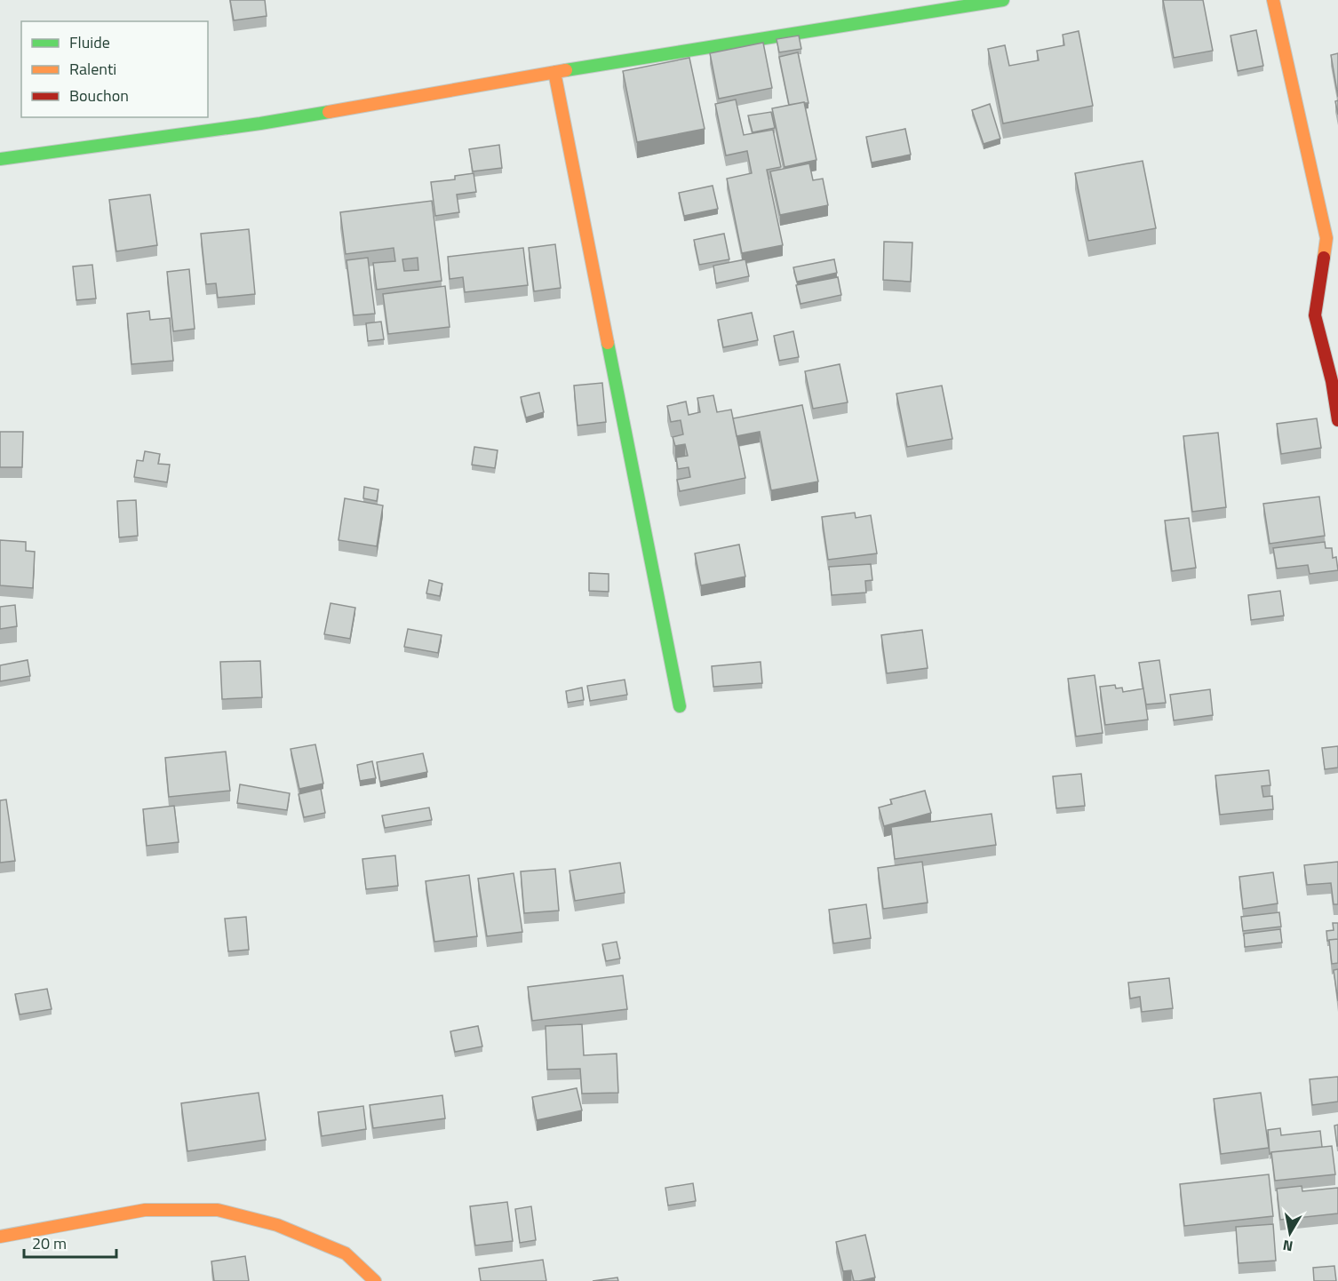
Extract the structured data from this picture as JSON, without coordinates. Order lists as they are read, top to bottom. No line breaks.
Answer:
{"legend":["Fluide","Ralenti","Bouchon"],"scale_bar":"20 m","north":"bottom"}
